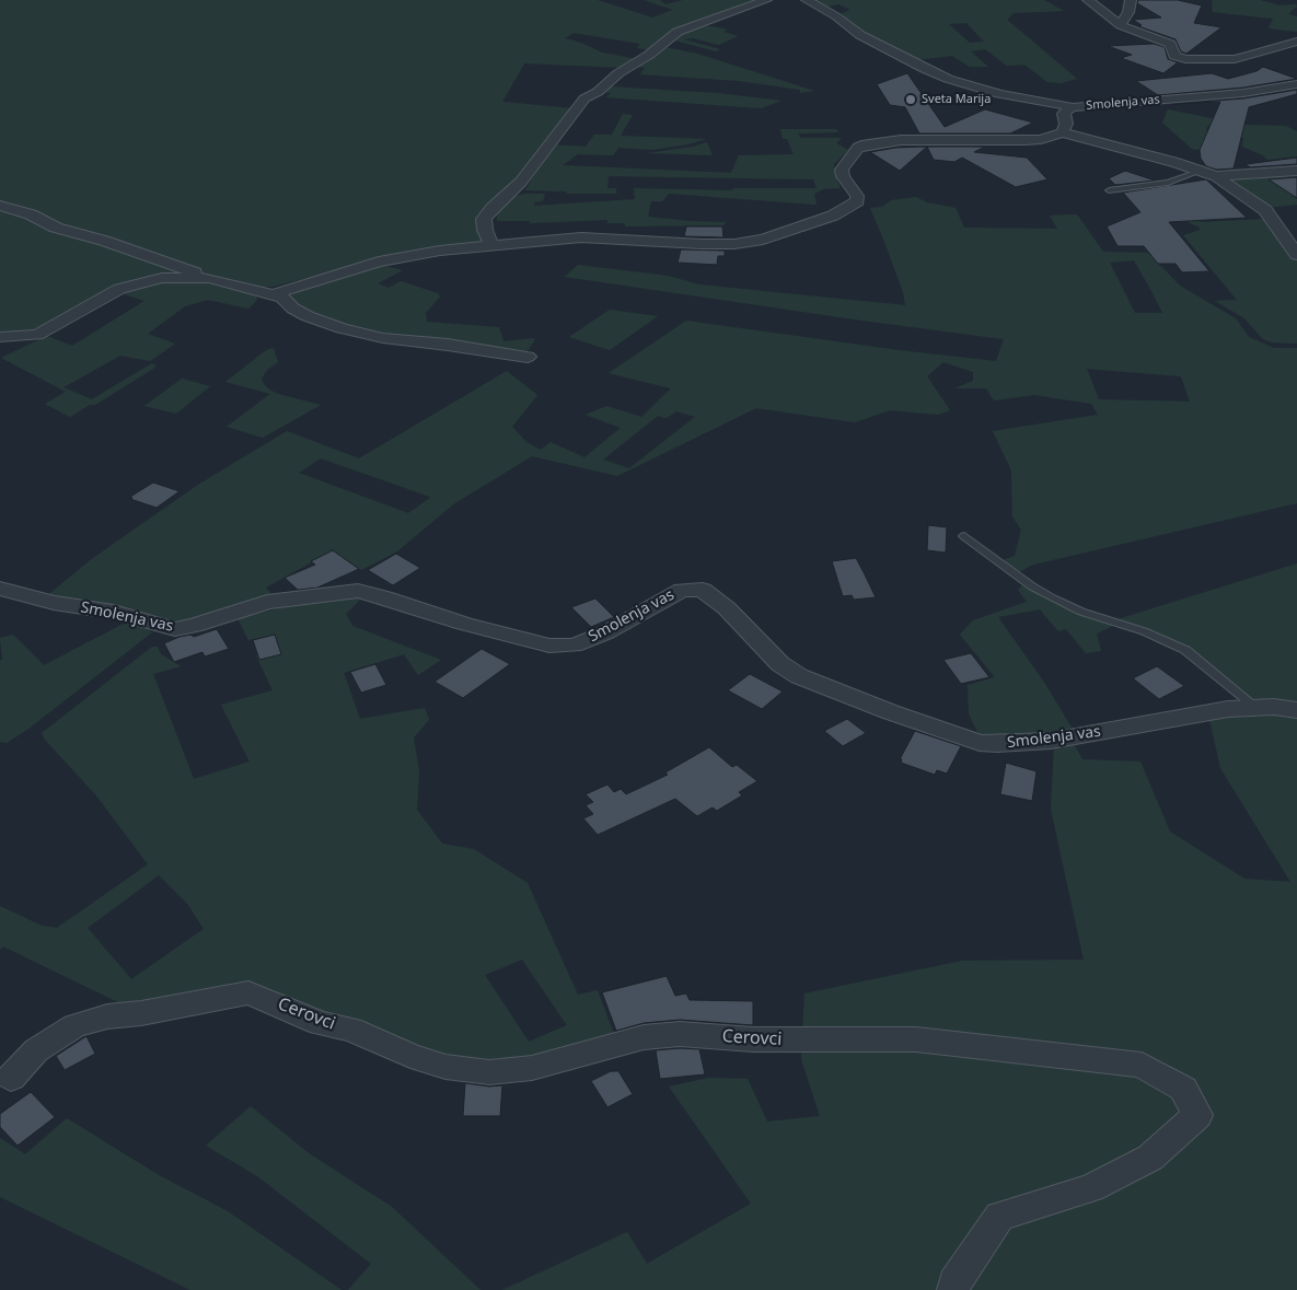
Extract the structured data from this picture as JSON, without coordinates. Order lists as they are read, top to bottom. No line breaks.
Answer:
{"streets":{"street":["Smolenja vas","Cerovci"]},"places":["Sveta Marija"]}
